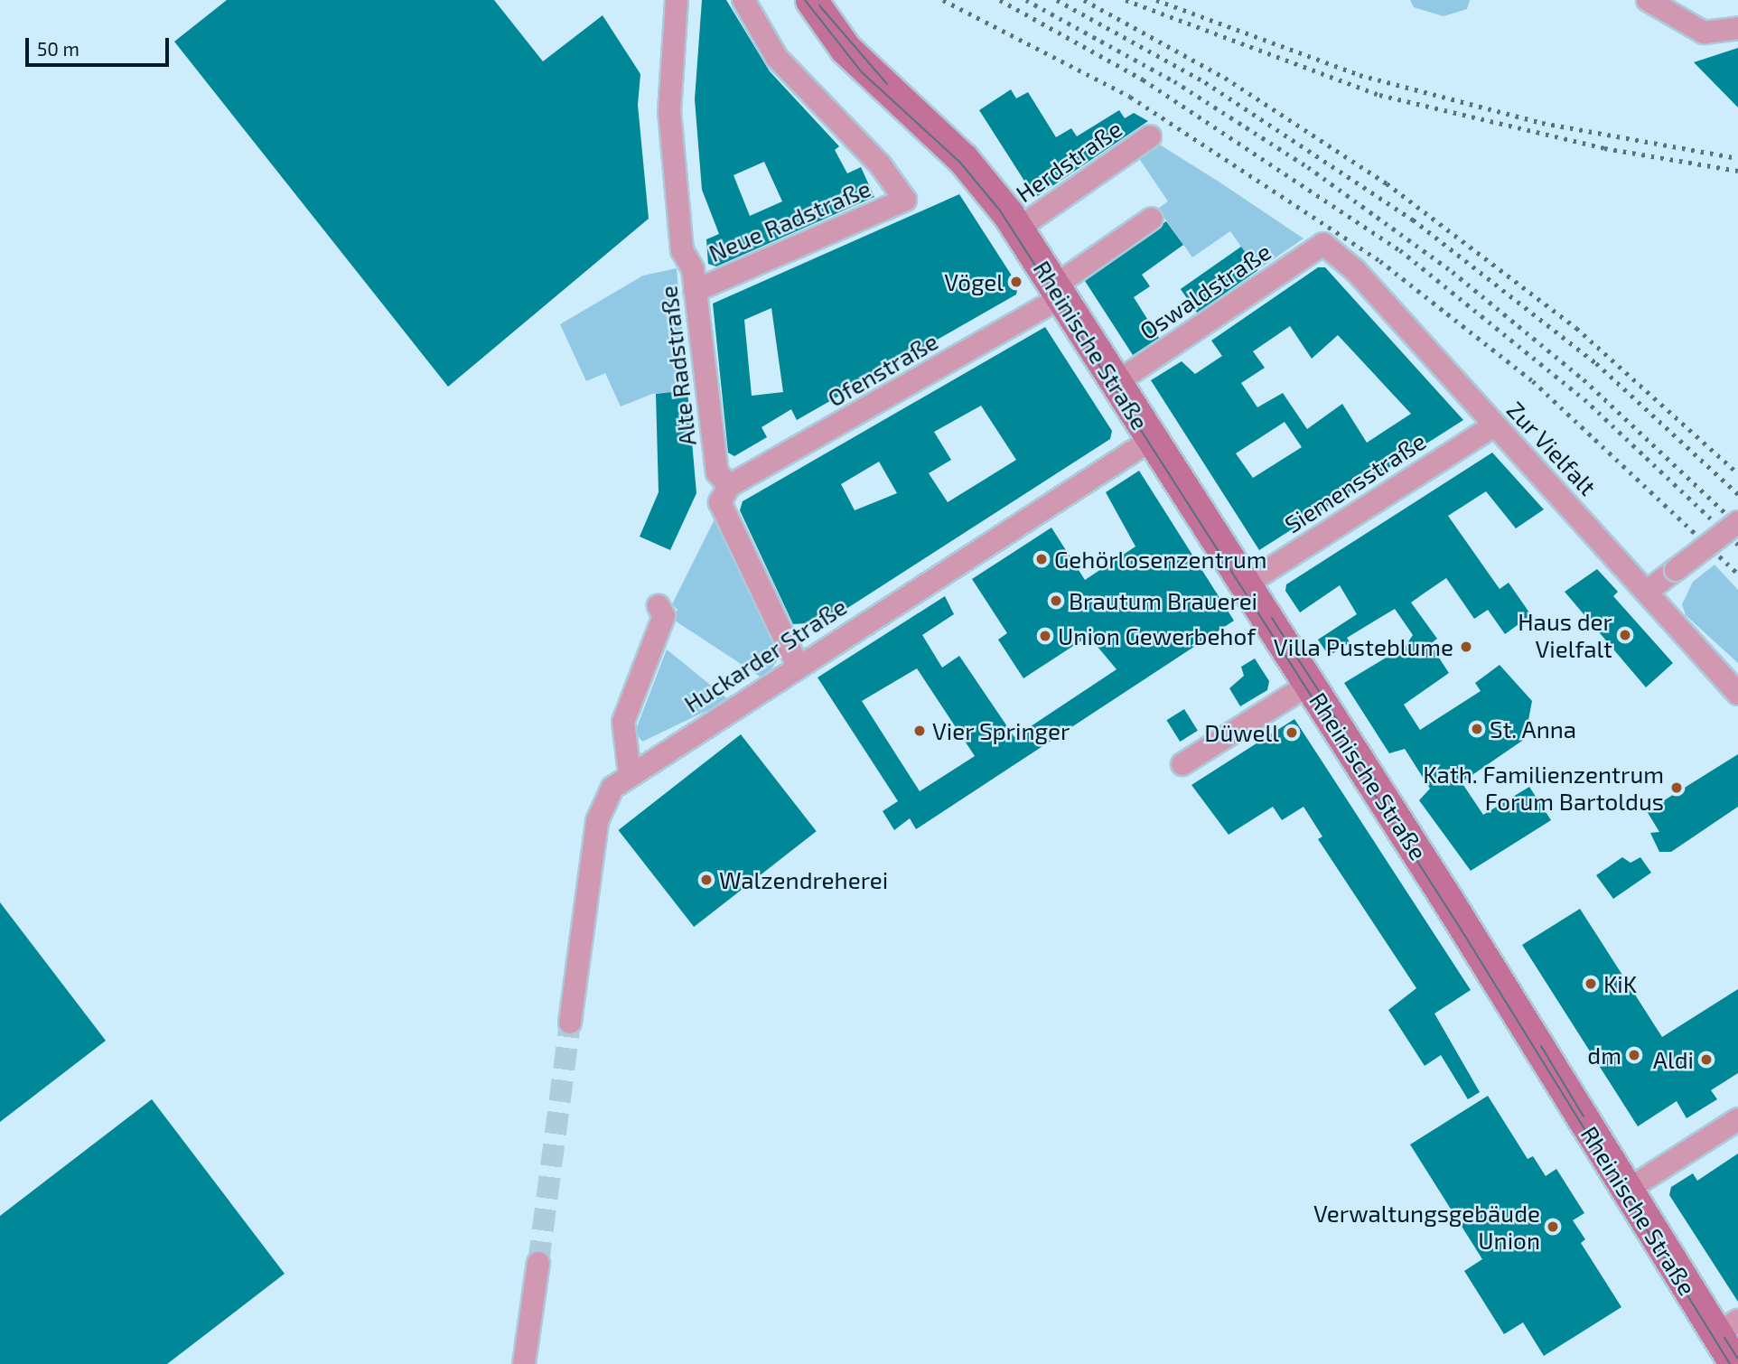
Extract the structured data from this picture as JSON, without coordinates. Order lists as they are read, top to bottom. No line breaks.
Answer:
{"streets":{"main road":["Rheinische Straße"],"street":["Herdstraße","Neue Radstraße","Oswaldstraße","Alte Radstraße","Ofenstraße","Zur Vielfalt","Siemensstraße","Huckarder Straße"]},"crossings":[["Herdstraße","Rheinische Straße"],["Neue Radstraße","Alte Radstraße"],["Oswaldstraße","Rheinische Straße"],["Oswaldstraße","Zur Vielfalt"],["Rheinische Straße","Ofenstraße"],["Rheinische Straße","Siemensstraße"],["Rheinische Straße","Huckarder Straße"],["Alte Radstraße","Ofenstraße"],["Zur Vielfalt","Siemensstraße"]],"places":["Vögel","Gehörlosenzentrum","Brautum Brauerei","Haus der Vielfalt","Union Gewerbehof","Villa Pusteblume","St. Anna","Vier Springer","Düwell","Kath. Familienzentrum Forum Bartoldus","Walzendreherei","KiK","dm","Aldi","Verwaltungsgebäude Union"],"scale_bar":"50 m"}
